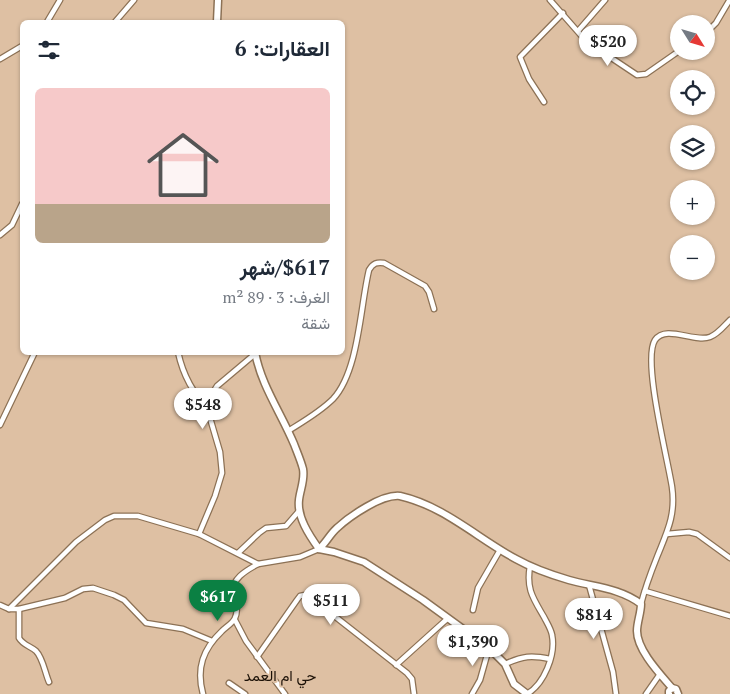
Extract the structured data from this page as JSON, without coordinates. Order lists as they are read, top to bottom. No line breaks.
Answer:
{"districts":["حي ام العمد"],"north":"bottom right","page":{"map_buttons":["+","−"],"heading":"العقارات: 6","price":["$520","$548","$617","$511","$814","$1,390"],"list":[{"name":"$617/شهر","note":"الغرف: 3 · 89 m² · شقة"}]}}
